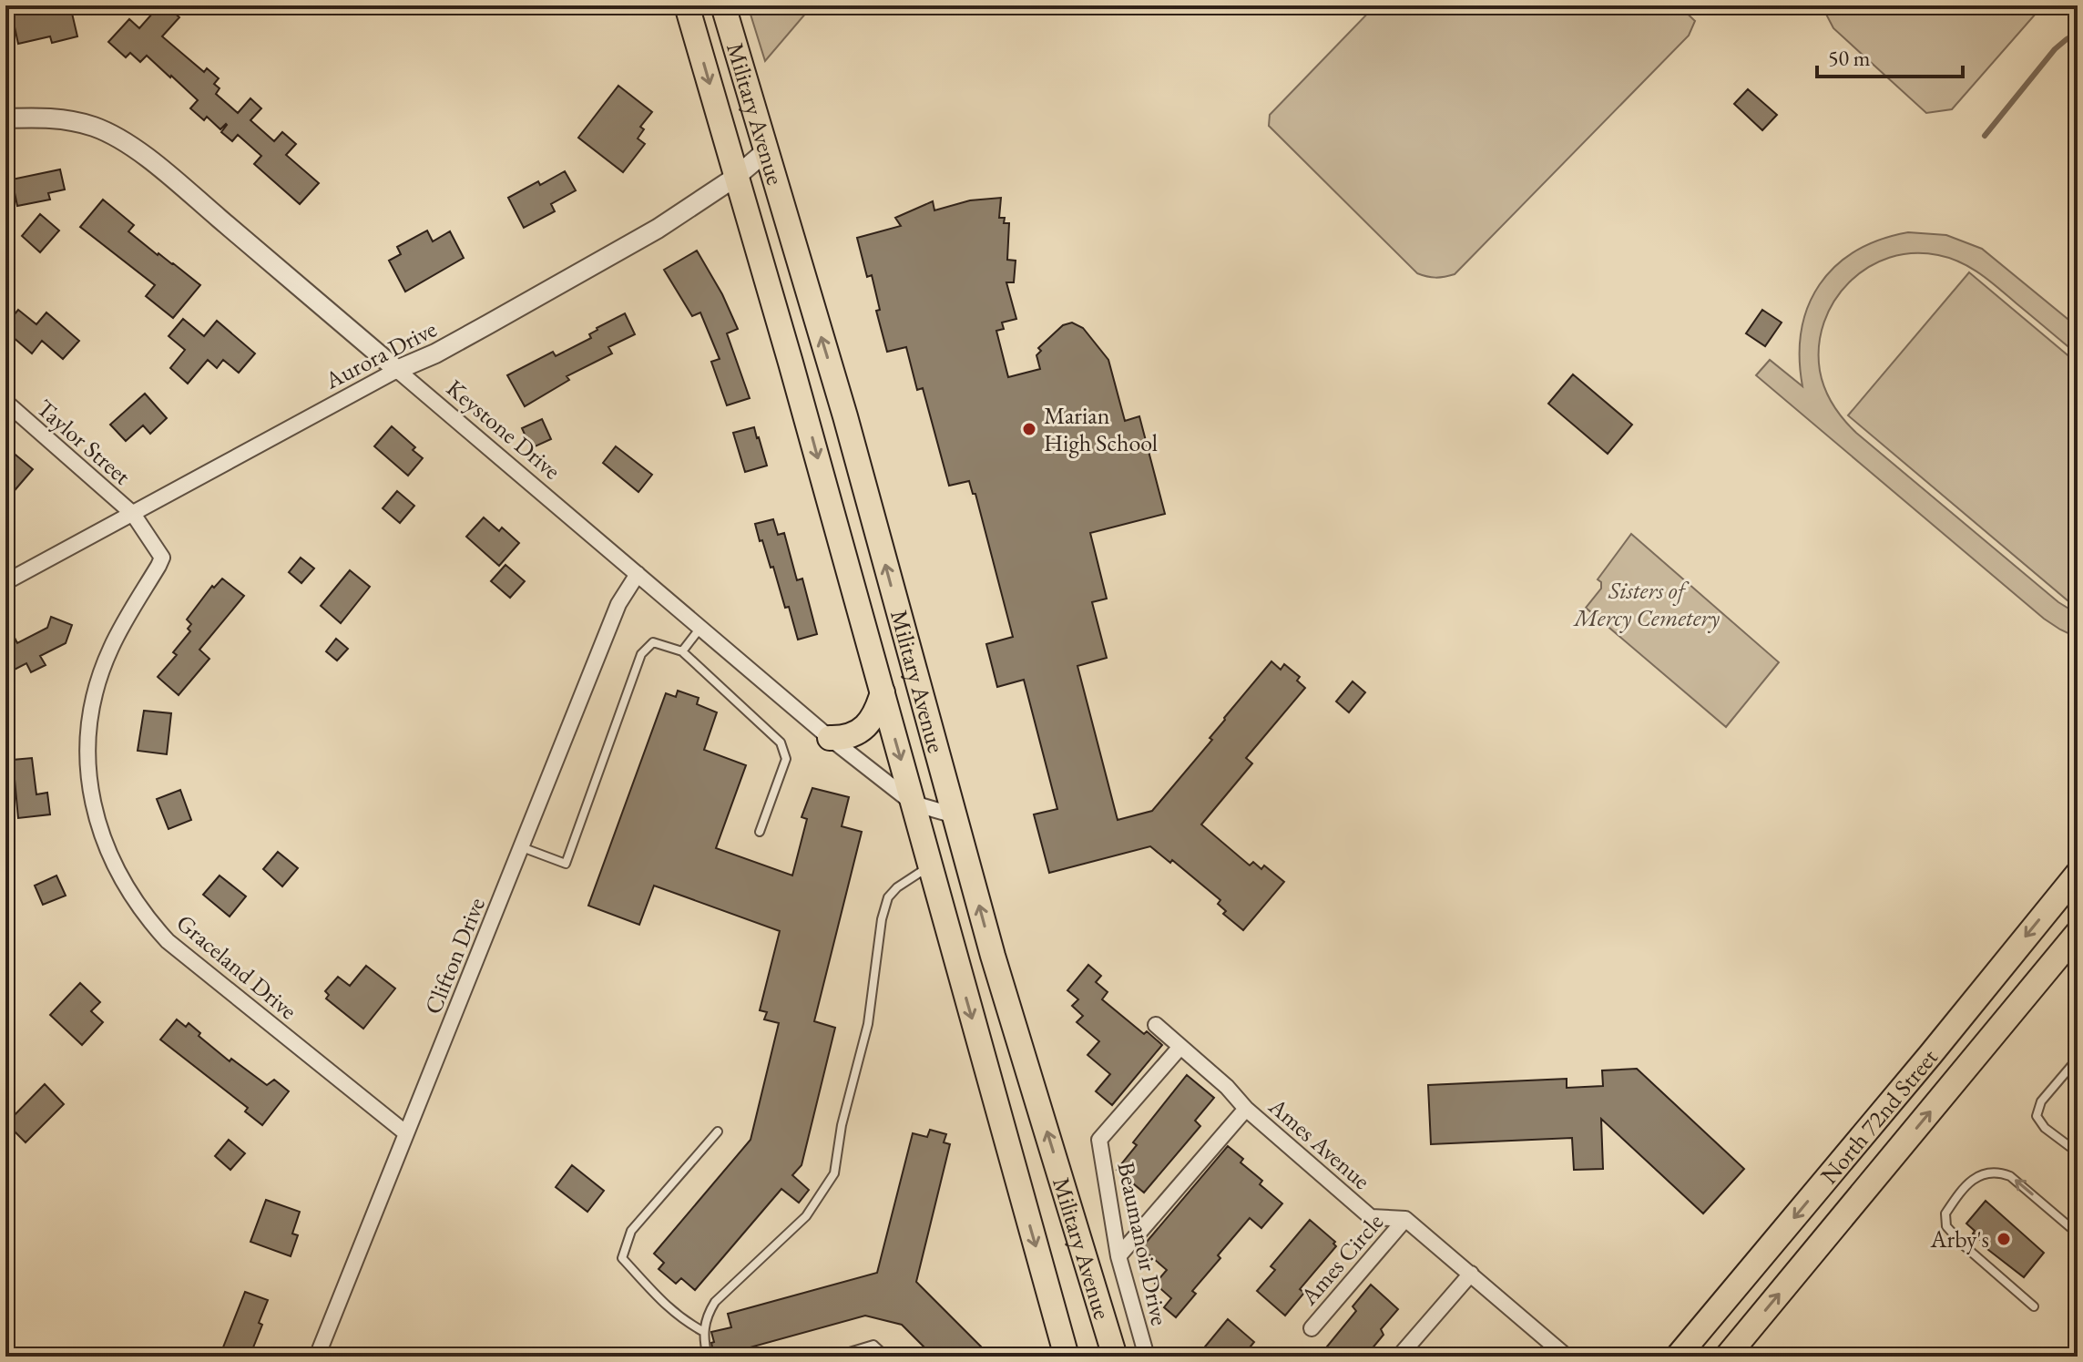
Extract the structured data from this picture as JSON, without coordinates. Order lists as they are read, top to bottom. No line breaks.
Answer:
{"streets":{"main road":["Military Avenue","North 72nd Street"],"street":["Aurora Drive","Keystone Drive","Taylor Street","Clifton Drive","Graceland Drive","Ames Avenue","Beaumanoir Drive","Ames Circle"]},"crossings":[["Military Avenue","Aurora Drive"],["Military Avenue","Keystone Drive"],["Aurora Drive","Keystone Drive"],["Aurora Drive","Taylor Street"],["Aurora Drive","Graceland Drive"],["Keystone Drive","Clifton Drive"],["Taylor Street","Graceland Drive"],["Clifton Drive","Graceland Drive"],["Ames Avenue","Beaumanoir Drive"],["Ames Avenue","Ames Circle"]],"parks":["Sisters of Mercy Cemetery"],"places":["Marian High School","Arby's"],"scale_bar":"50 m"}
